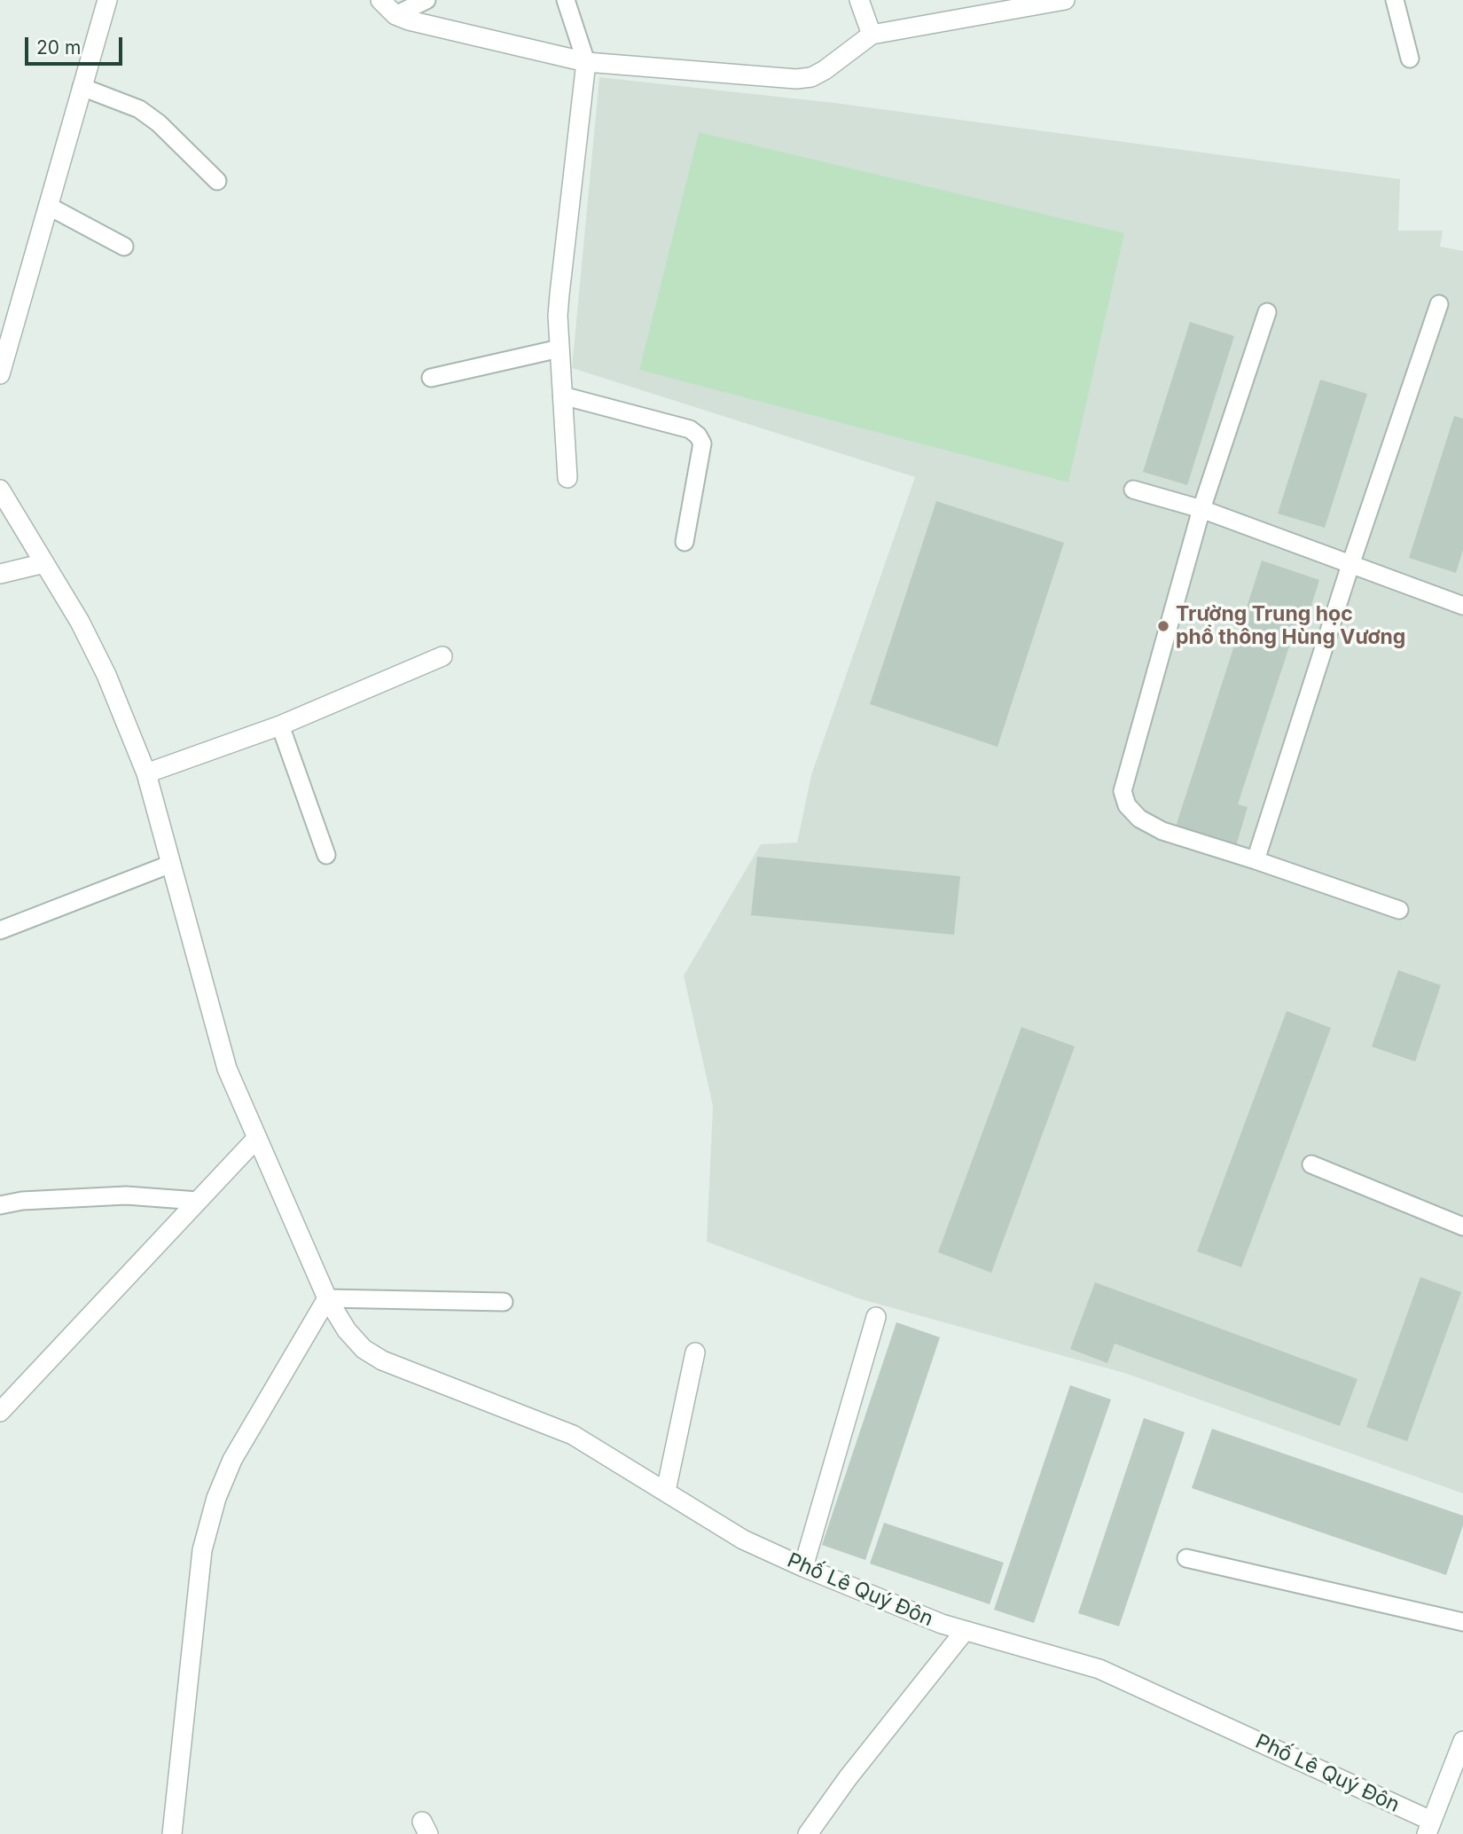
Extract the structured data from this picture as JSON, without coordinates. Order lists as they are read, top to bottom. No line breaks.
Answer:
{"streets":{"street":["Phố Lê Quý Đôn"]},"places":["Trường Trung học phổ thông Hùng Vương"],"scale_bar":"20 m"}
